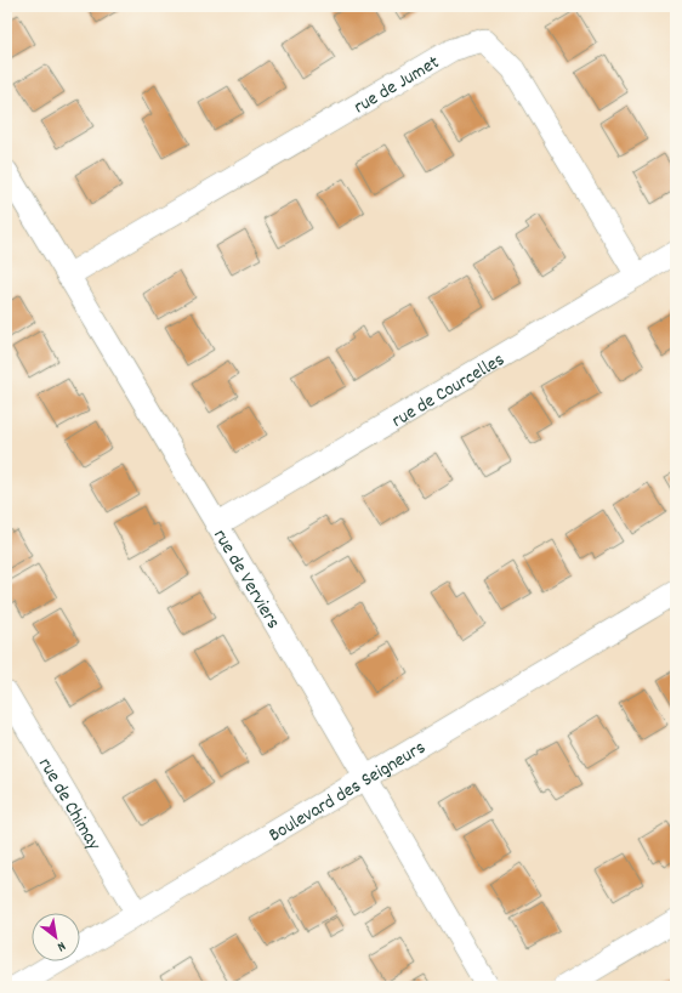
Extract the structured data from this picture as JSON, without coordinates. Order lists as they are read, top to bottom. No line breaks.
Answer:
{"streets":{"street":["rue de Jumet","rue de Courcelles","rue de Verviers","Boulevard des Seigneurs","rue de Chimay"]},"crossings":[["rue de Jumet","rue de Courcelles"],["rue de Jumet","rue de Verviers"],["rue de Courcelles","rue de Verviers"],["rue de Verviers","Boulevard des Seigneurs"],["Boulevard des Seigneurs","rue de Chimay"]],"north":"bottom right"}
